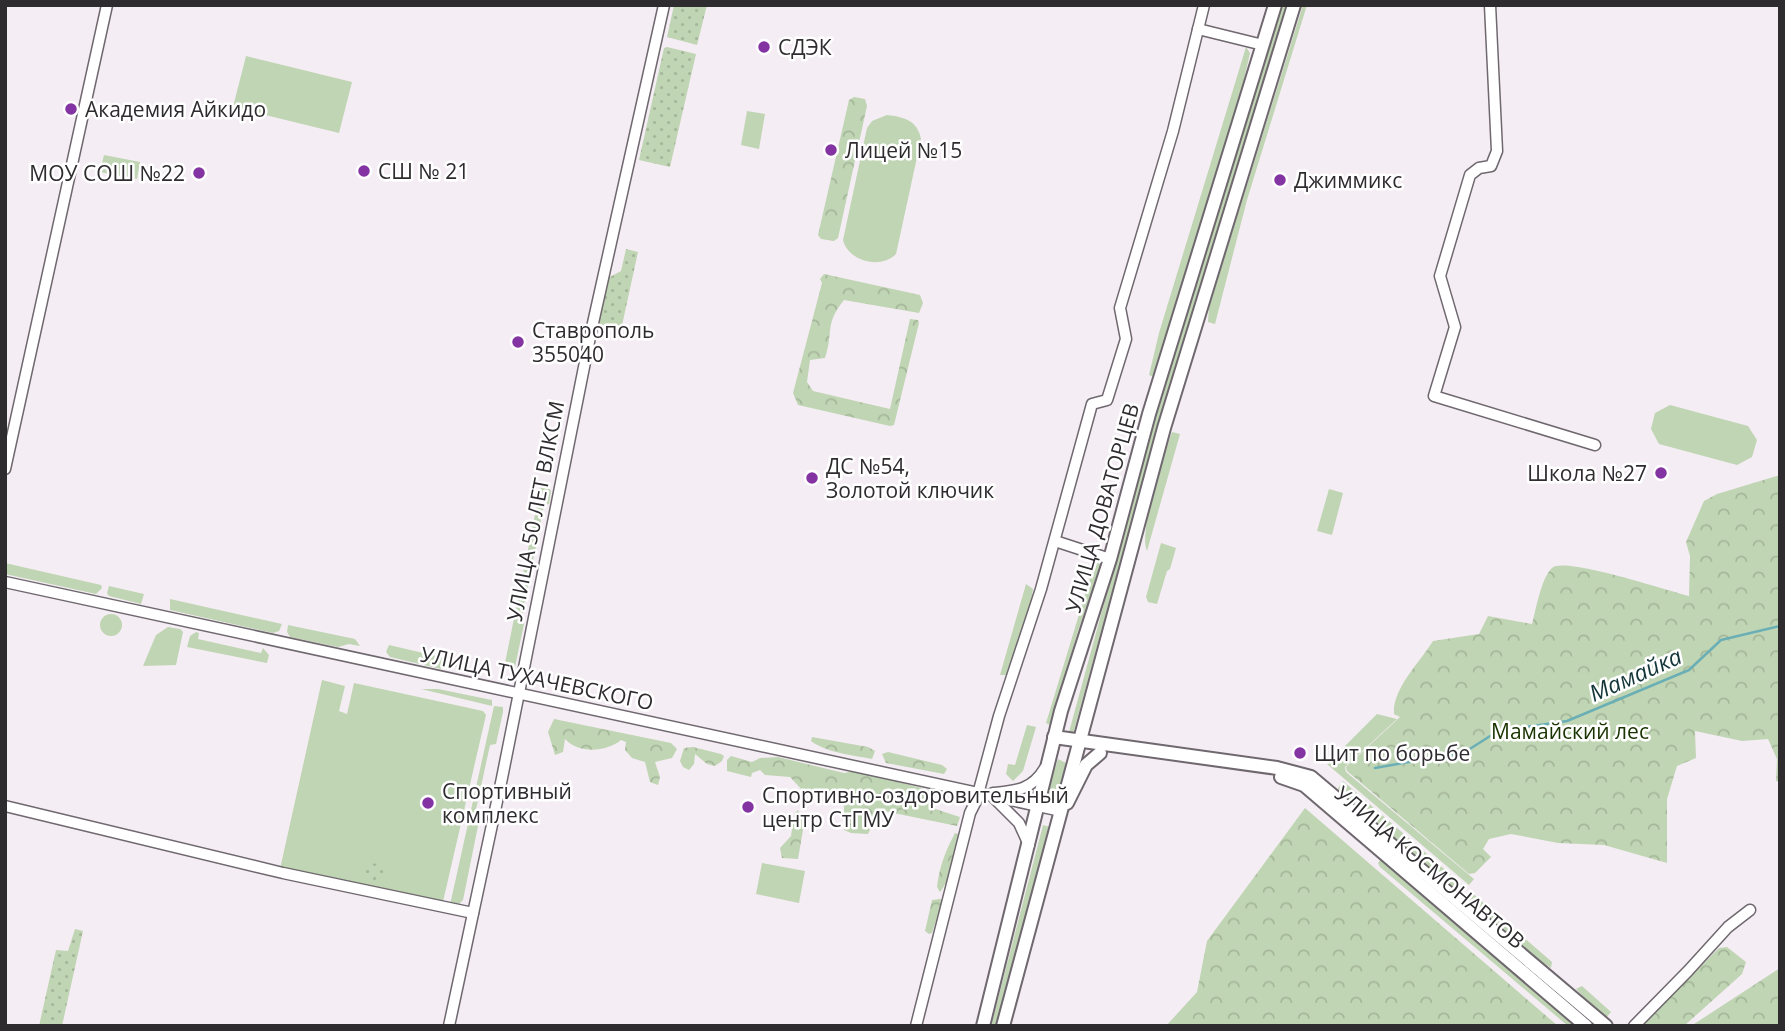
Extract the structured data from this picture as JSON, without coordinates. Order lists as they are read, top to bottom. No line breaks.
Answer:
{"streets":{"main road":["УЛИЦА ДОВАТОРЦЕВ","УЛИЦА КОСМОНАВТОВ"],"street":["УЛИЦА 50 ЛЕТ ВЛКСМ","УЛИЦА ТУХАЧЕВСКОГО"]},"crossings":[["УЛИЦА ДОВАТОРЦЕВ","УЛИЦА ТУХАЧЕВСКОГО"],["УЛИЦА 50 ЛЕТ ВЛКСМ","УЛИЦА ТУХАЧЕВСКОГО"]],"water":["Мамайка"],"parks":["Мамайский лес"],"places":["СДЭК","Академия Айкидо","Лицей №15","СШ № 21","МОУ СОШ №22","Джиммикс","Ставрополь 355040","Школа №27","ДС №54, Золотой ключик","Щит по борьбе","Спортивный комплекс","Спортивно-оздоровительный центр СтГМУ"]}
